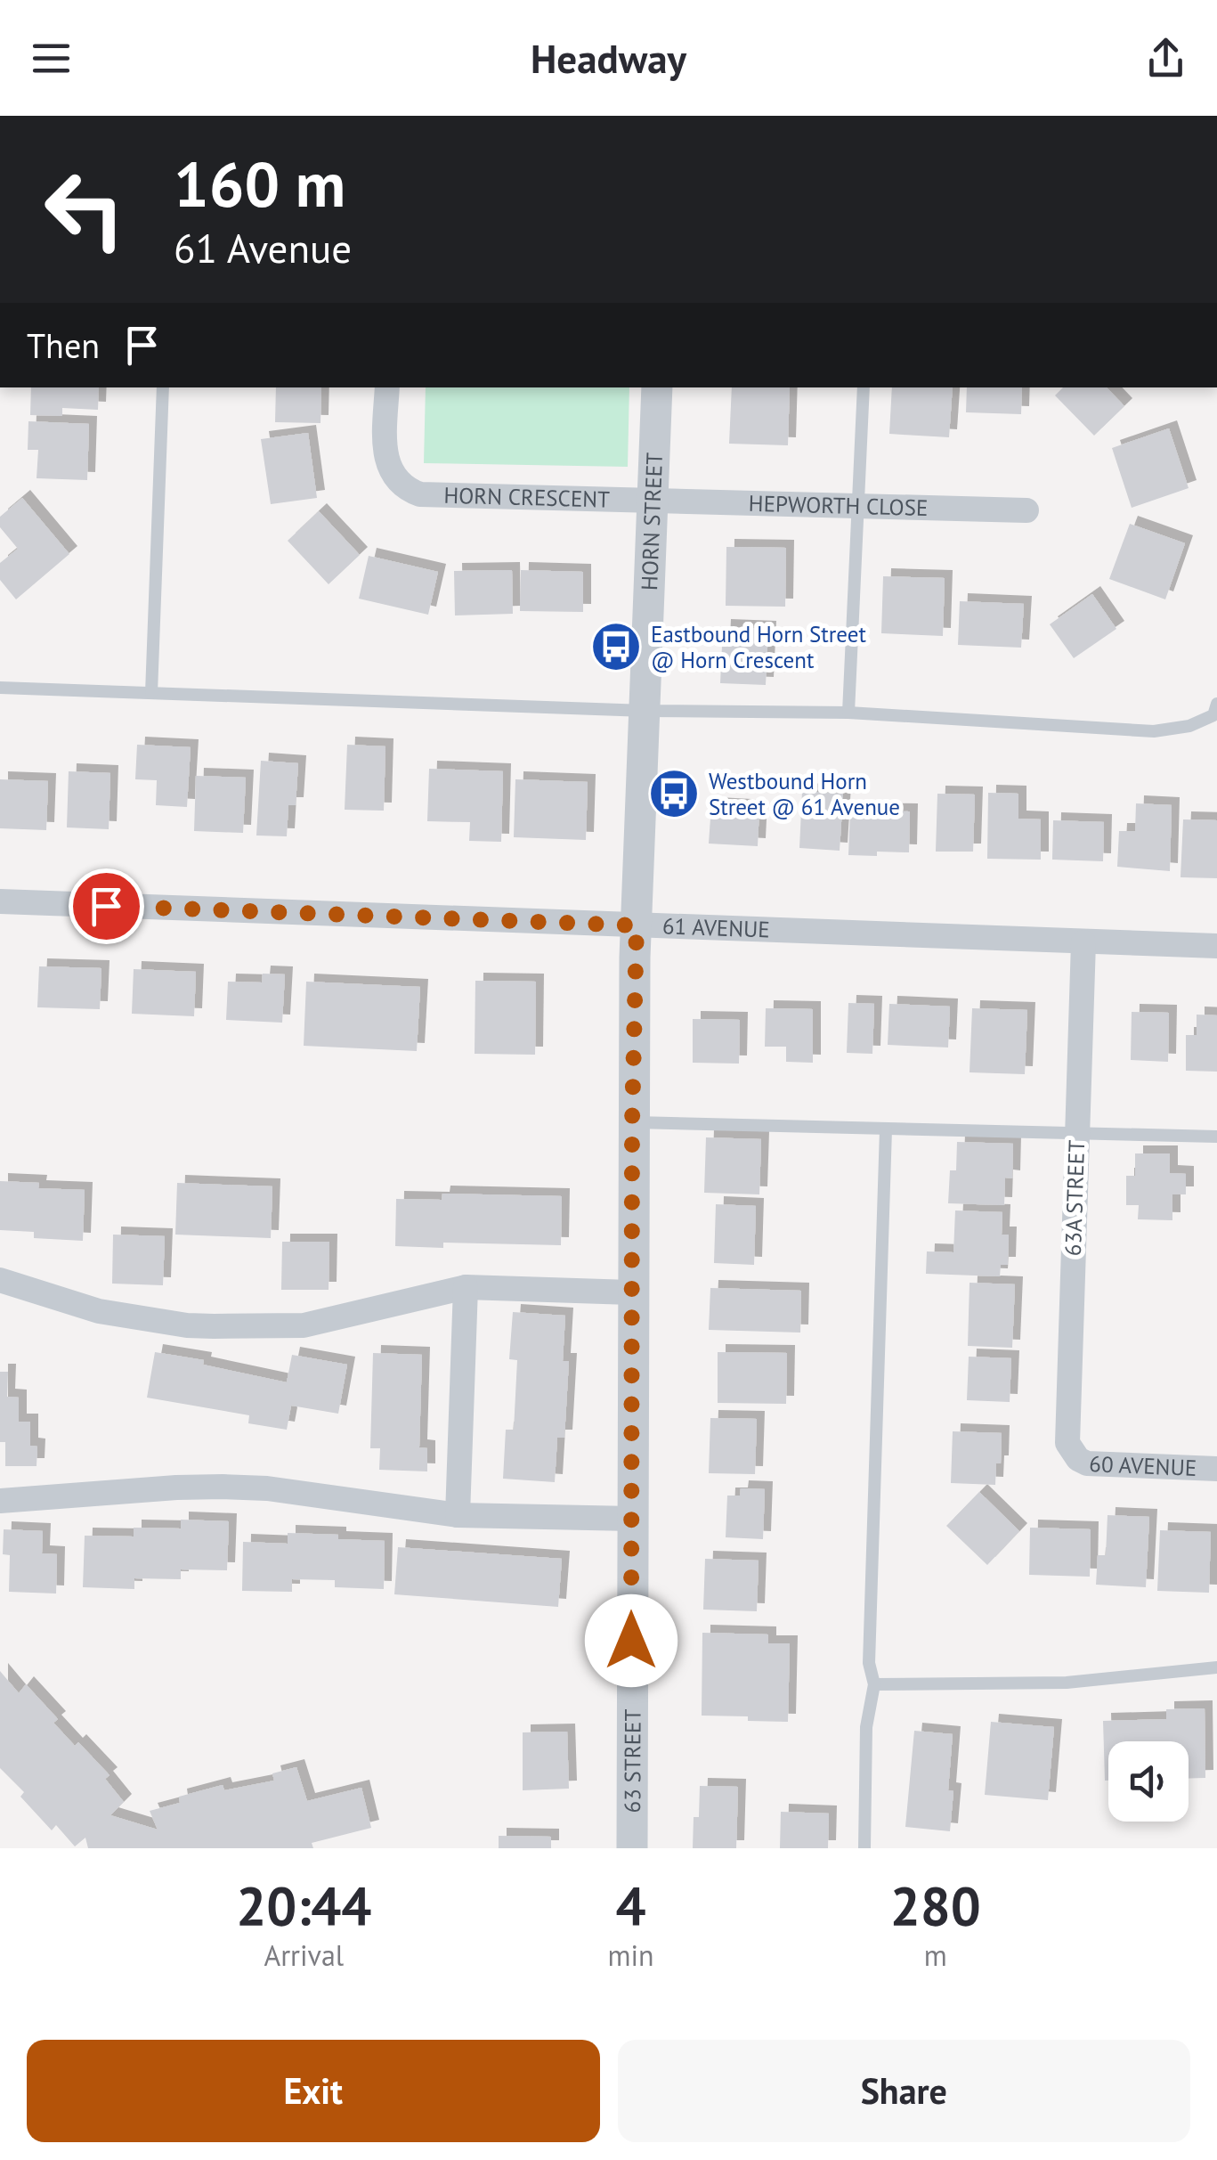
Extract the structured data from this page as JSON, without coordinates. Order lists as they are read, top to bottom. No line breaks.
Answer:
{"streets":{"street":["HORN CRESCENT","HEPWORTH CLOSE","HORN STREET","61 AVENUE","63A STREET","60 AVENUE","63 STREET"]},"crossings":[["HORN CRESCENT","HEPWORTH CLOSE"],["HORN CRESCENT","HORN STREET"],["HEPWORTH CLOSE","HORN STREET"],["HORN STREET","61 AVENUE"],["HORN STREET","63 STREET"],["61 AVENUE","63A STREET"],["61 AVENUE","63 STREET"],["63A STREET","60 AVENUE"]],"places":{"bus stop":["Eastbound Horn Street @ Horn Crescent","Westbound Horn Street @ 61 Avenue"]},"page":{"header":"Headway","turn":["160 m","61 Avenue"],"then":"Then","eta":["20:44","Arrival","4","min","280","m"],"buttons":["Exit","Share"]}}
